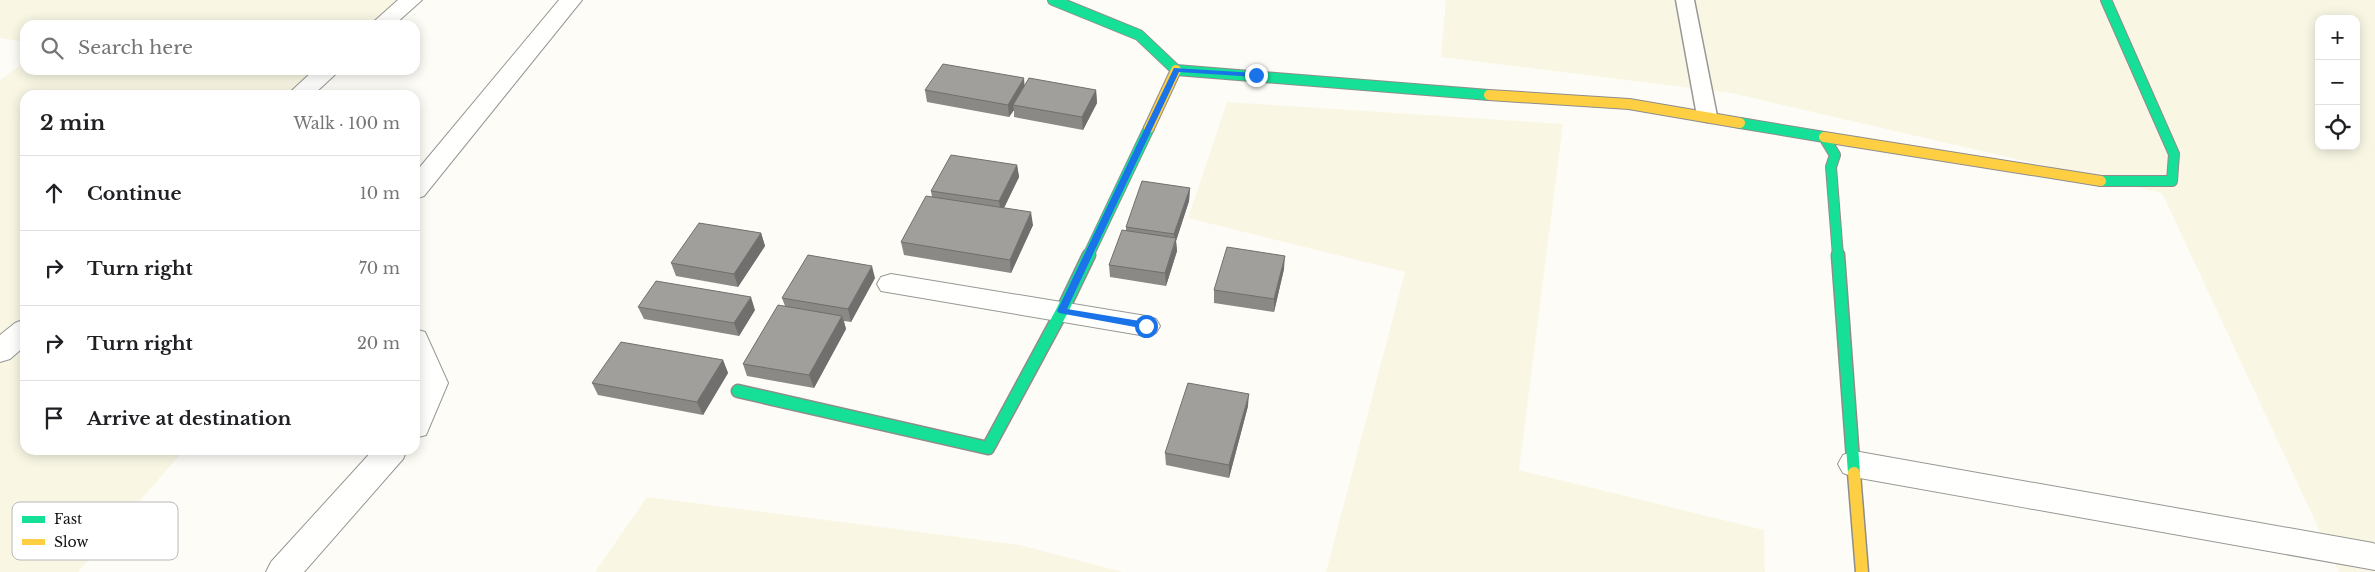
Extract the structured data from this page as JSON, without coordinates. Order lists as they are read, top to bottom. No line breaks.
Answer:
{"legend":["Fast","Slow"],"page":{"map_buttons":["+","−"],"search":"Search here","heading":["2 min","Walk · 100 m"],"list":[["Continue","10 m"],["Turn right","70 m"],["Turn right","20 m"],"Arrive at destination"]}}
